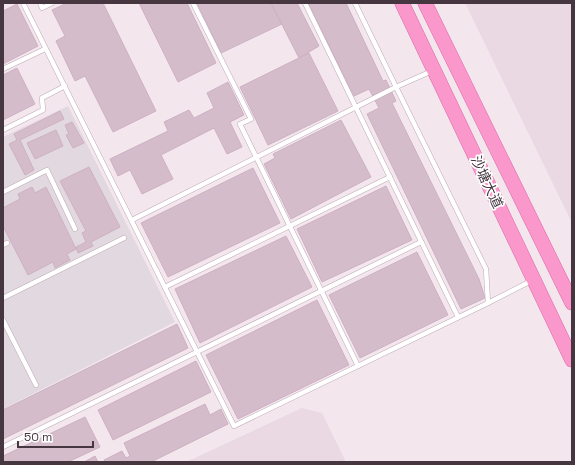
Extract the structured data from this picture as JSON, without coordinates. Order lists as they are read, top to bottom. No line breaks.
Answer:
{"streets":{"main road":["沙塘大道"]},"scale_bar":"50 m"}
